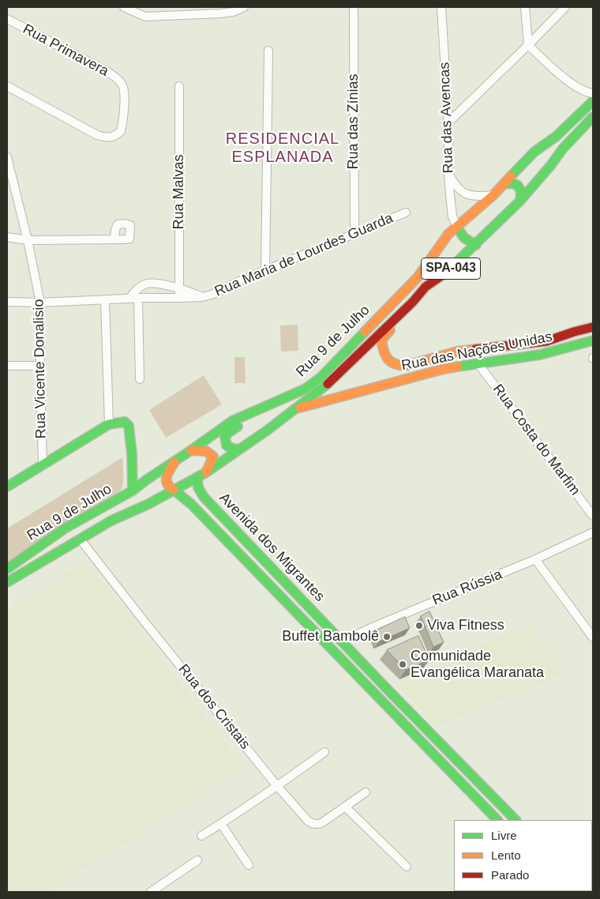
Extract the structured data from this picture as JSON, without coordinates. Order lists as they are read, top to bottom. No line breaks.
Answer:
{"streets":{"main road":["SPA-043","Rua 9 de Julho","Rua das Nações Unidas","Avenida dos Migrantes"],"street":["Rua Primavera","Rua das Avencas","Rua das Zínias","Rua Malvas","Rua Maria de Lourdes Guarda","Rua Vicente Donalisio","Rua Costa do Marfim","Rua Rússia","Rua dos Cristais"]},"crossings":[["Rua das Avencas","Rua 9 de Julho"],["Rua das Zínias","Rua Maria de Lourdes Guarda"],["Rua Malvas","Rua Maria de Lourdes Guarda"],["Rua 9 de Julho","Rua das Nações Unidas"],["Rua 9 de Julho","Avenida dos Migrantes"],["Rua 9 de Julho","Rua dos Cristais"],["Rua das Nações Unidas","Rua Costa do Marfim"],["Avenida dos Migrantes","Rua Rússia"]],"districts":["RESIDENCIAL ESPLANADA"],"places":["Viva Fitness","Buffet Bambolê","Comunidade Evangélica Maranata"],"legend":["Livre","Lento","Parado"]}
